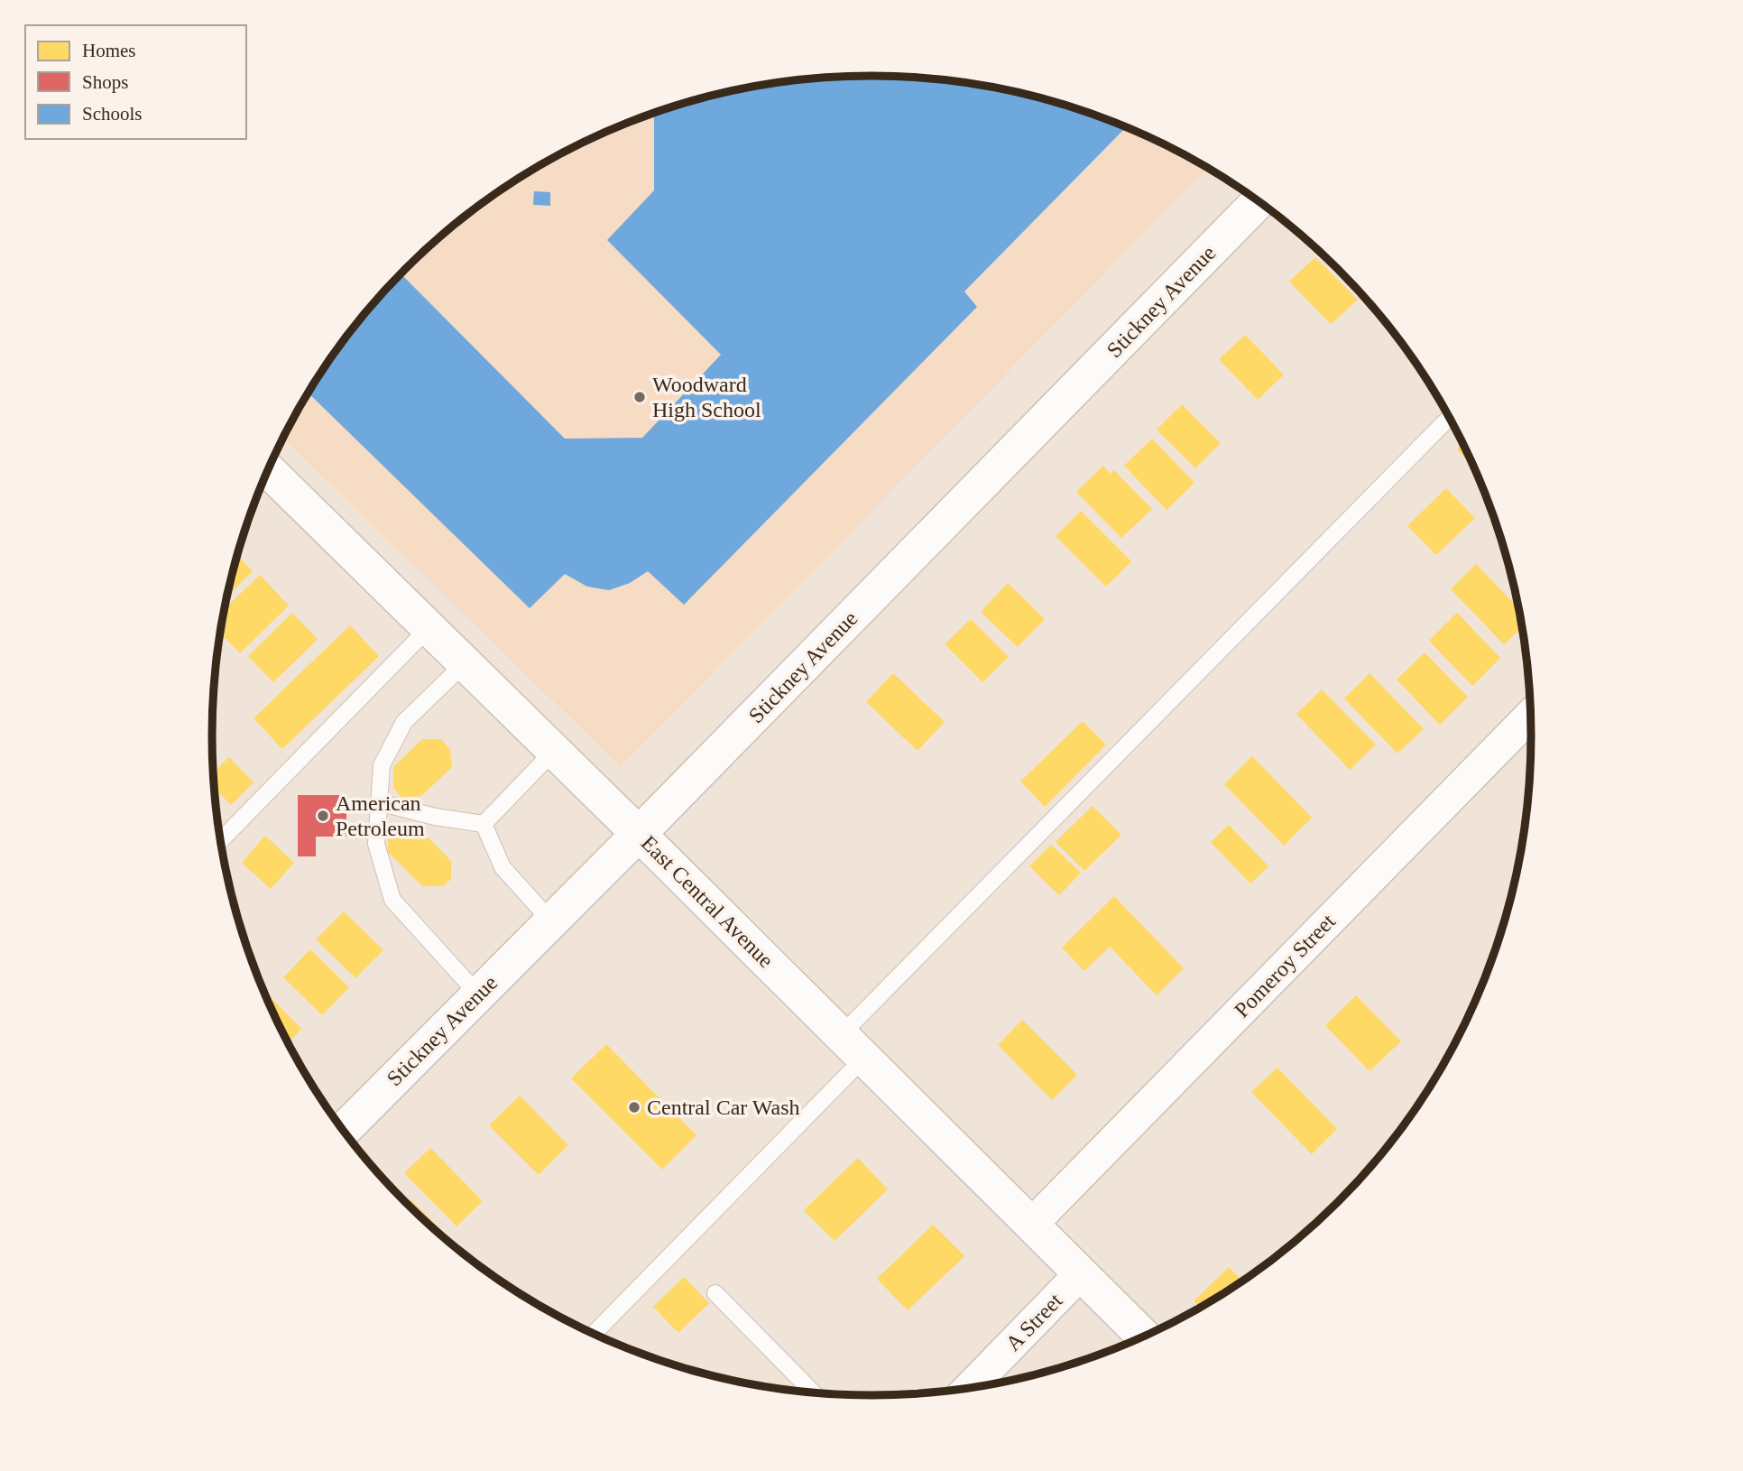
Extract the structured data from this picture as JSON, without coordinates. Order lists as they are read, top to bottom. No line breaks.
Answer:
{"streets":{"street":["Stickney Avenue","East Central Avenue","Pomeroy Street","A Street"]},"crossings":[["Stickney Avenue","East Central Avenue"],["East Central Avenue","Pomeroy Street"],["East Central Avenue","A Street"]],"places":["Woodward High School","American Petroleum","Central Car Wash"],"legend":["Homes","Shops","Schools"]}
